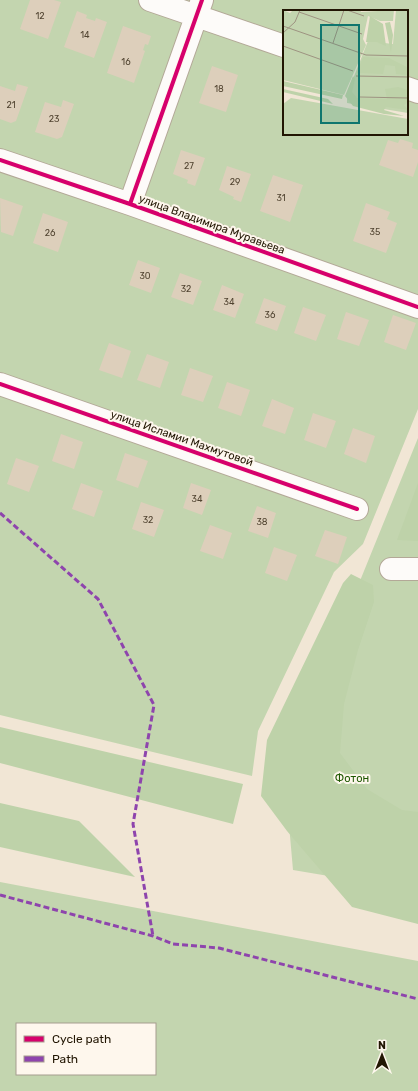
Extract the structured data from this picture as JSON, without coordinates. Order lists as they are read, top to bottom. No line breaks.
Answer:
{"streets":{"street":["улица Владимира Муравьева","улица Исламии Махмутовой"]},"parks":["Фотон"],"house_numbers":["12","14","16","18","21","23","27","29","31","35","26","30","32","34","36","34","32","38"],"legend":["Cycle path","Path"],"north":"top"}
